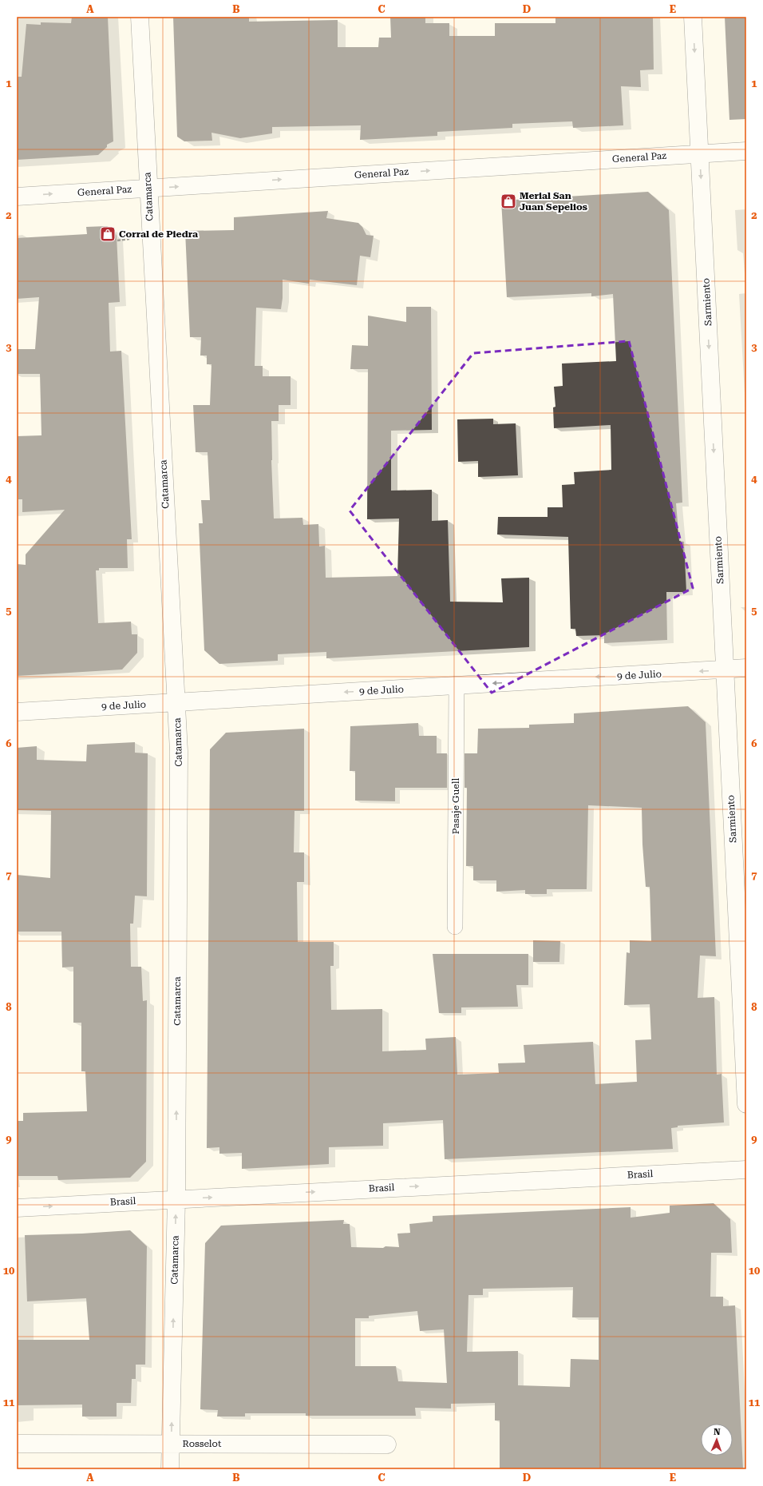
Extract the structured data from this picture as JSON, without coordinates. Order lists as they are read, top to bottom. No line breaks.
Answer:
{"streets":{"street":["General Paz","Catamarca","Sarmiento","9 de Julio","Brasil","Rosselot"],"lane":["Pasaje Guell"]},"crossings":[["General Paz","Catamarca"],["General Paz","Sarmiento"],["Catamarca","9 de Julio"],["Catamarca","Brasil"],["Catamarca","Rosselot"],["Sarmiento","9 de Julio"],["9 de Julio","Pasaje Guell"]],"one_way":["General Paz","Catamarca","Sarmiento","9 de Julio","Brasil"],"places":{"shop":["Merial San Juan Sepelios","Corral de Piedra"]},"north":"top","grid":{"columns":["A","B","C","D","E"],"rows":["1","2","3","4","5","6","7","8","9","10","11"]}}
